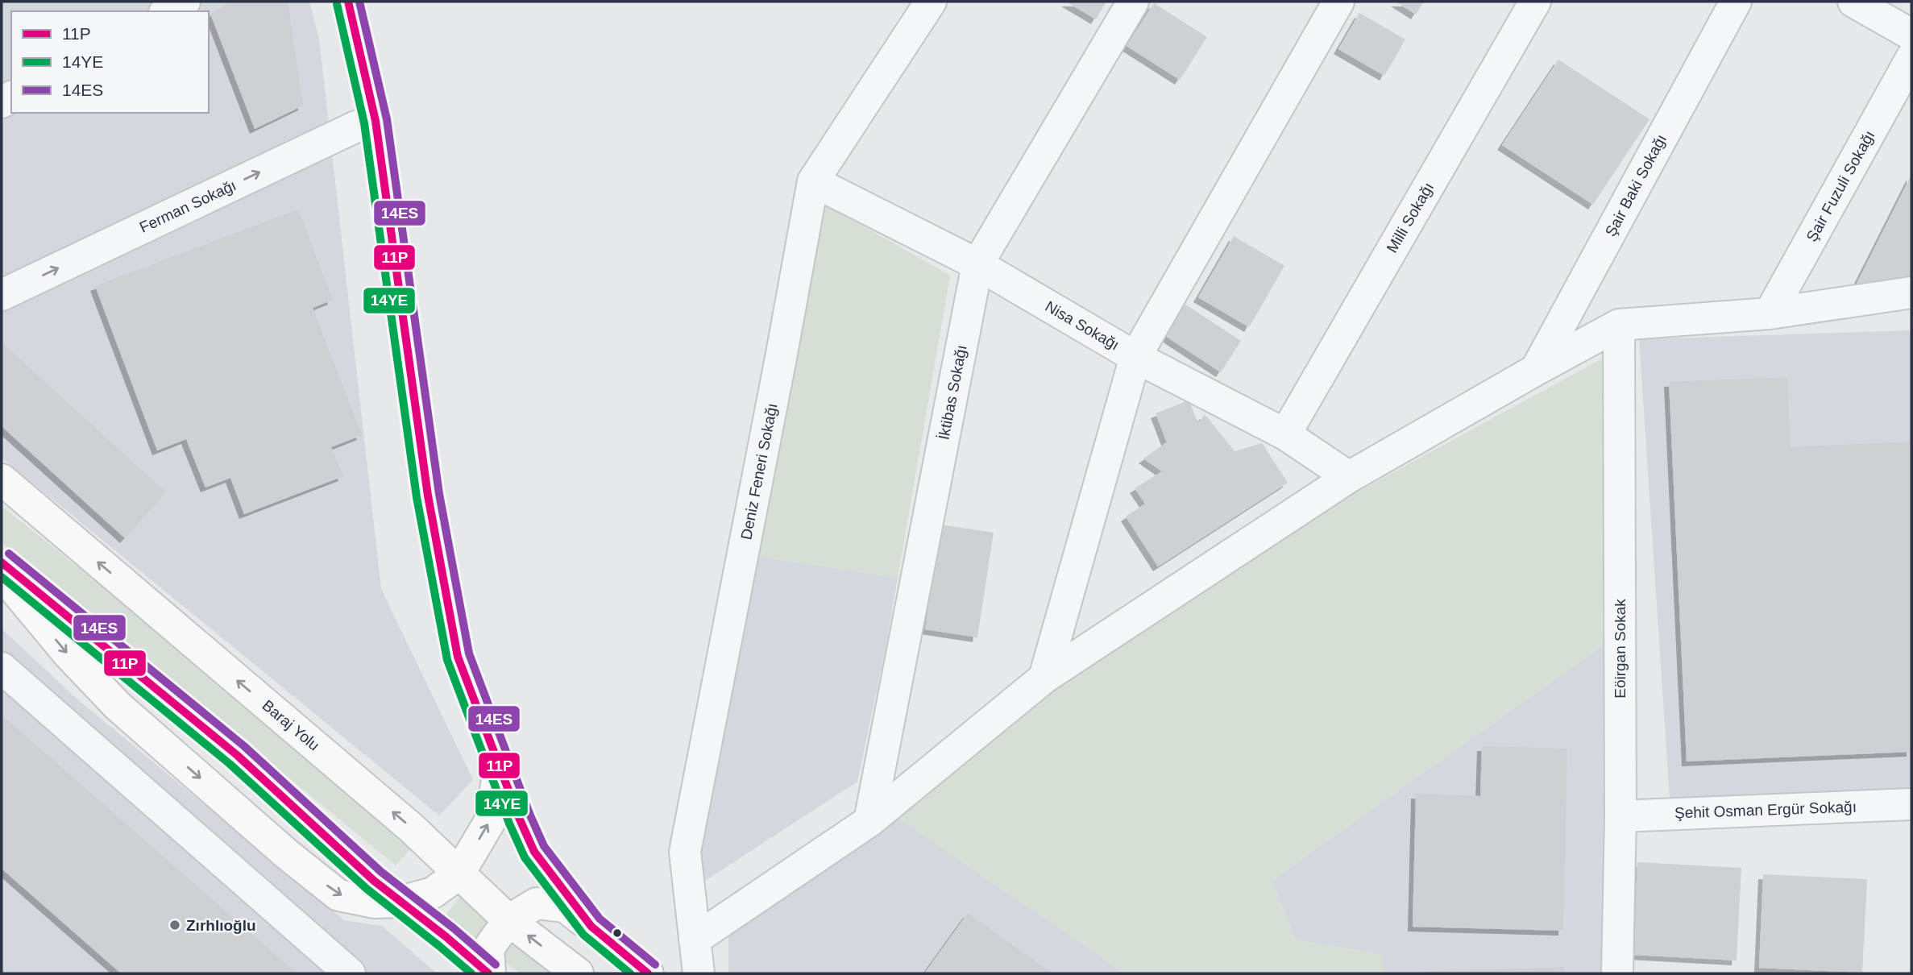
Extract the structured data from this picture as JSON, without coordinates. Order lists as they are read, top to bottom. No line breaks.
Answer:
{"streets":{"main road":["Baraj Yolu"],"street":["Şair Baki Sokağı","Şair Fuzuli Sokağı","Ferman Sokağı","Milli Sokağı","Nisa Sokağı","İktibas Sokağı","Deniz Feneri Sokağı","Eöirgan Sokak","Şehit Osman Ergür Sokağı"]},"crossings":[["Milli Sokağı","Nisa Sokağı"],["Nisa Sokağı","İktibas Sokağı"],["Nisa Sokağı","Deniz Feneri Sokağı"],["Eöirgan Sokak","Şehit Osman Ergür Sokağı"]],"one_way":["Ferman Sokağı"],"places":["Zırhlıoğlu"],"lines":["transit line 11P","transit line 14ES","transit line 14YE"],"legend":["11P","14YE","14ES"]}
